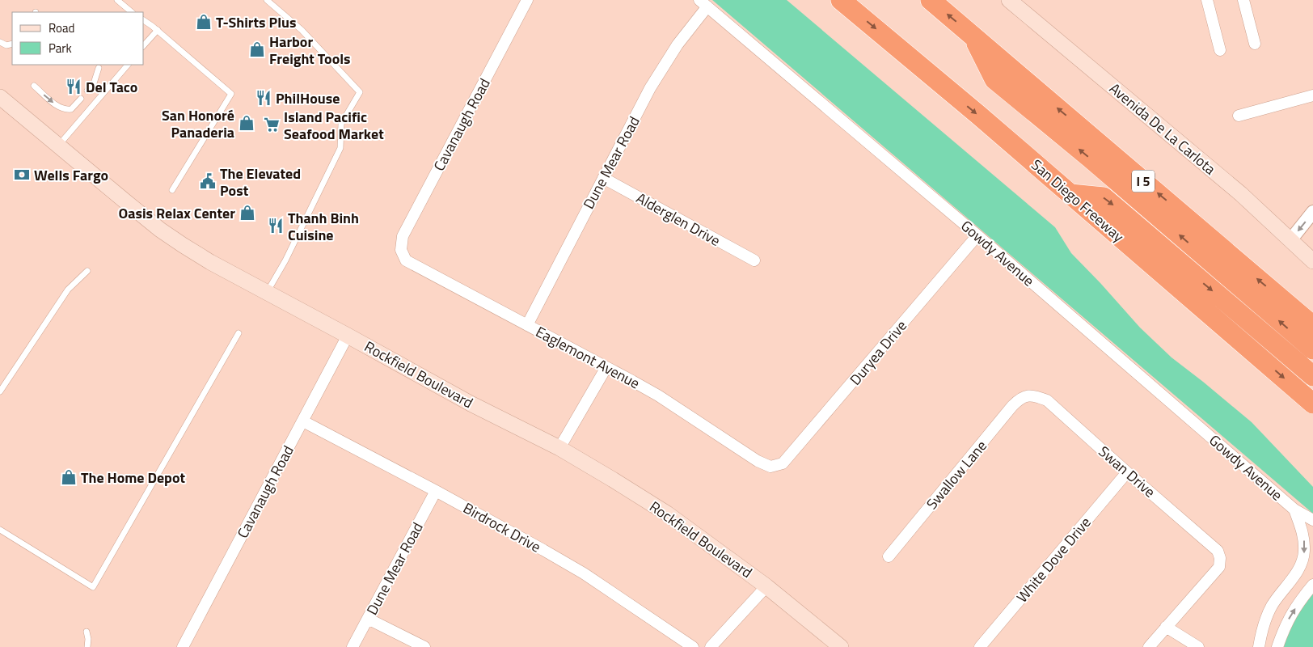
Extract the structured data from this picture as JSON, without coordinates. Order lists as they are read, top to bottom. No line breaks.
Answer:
{"streets":{"highway":["I 5","San Diego Freeway"],"main road":["Avenida De La Carlota","Rockfield Boulevard"],"street":["Cavanaugh Road","Dune Mear Road","Alderglen Drive","Gowdy Avenue","Duryea Drive","Eaglemont Avenue","Swan Drive","Swallow Lane","Birdrock Drive","White Dove Drive"]},"crossings":[["Cavanaugh Road","Eaglemont Avenue"],["Cavanaugh Road","Rockfield Boulevard"],["Cavanaugh Road","Birdrock Drive"],["Dune Mear Road","Alderglen Drive"],["Dune Mear Road","Gowdy Avenue"],["Dune Mear Road","Eaglemont Avenue"],["Dune Mear Road","Birdrock Drive"],["Gowdy Avenue","Duryea Drive"],["Duryea Drive","Eaglemont Avenue"],["Swan Drive","Swallow Lane"],["Swan Drive","White Dove Drive"]],"places":{"shop":["T-Shirts Plus","Harbor Freight Tools","San Honoré Panaderia","Oasis Relax Center","The Home Depot"],"restaurant":["Del Taco","PhilHouse","Thanh Binh Cuisine"],"supermarket":["Island Pacific Seafood Market"],"bank":["Wells Fargo"],"public building":["The Elevated Post"]},"legend":["Road","Park"]}
